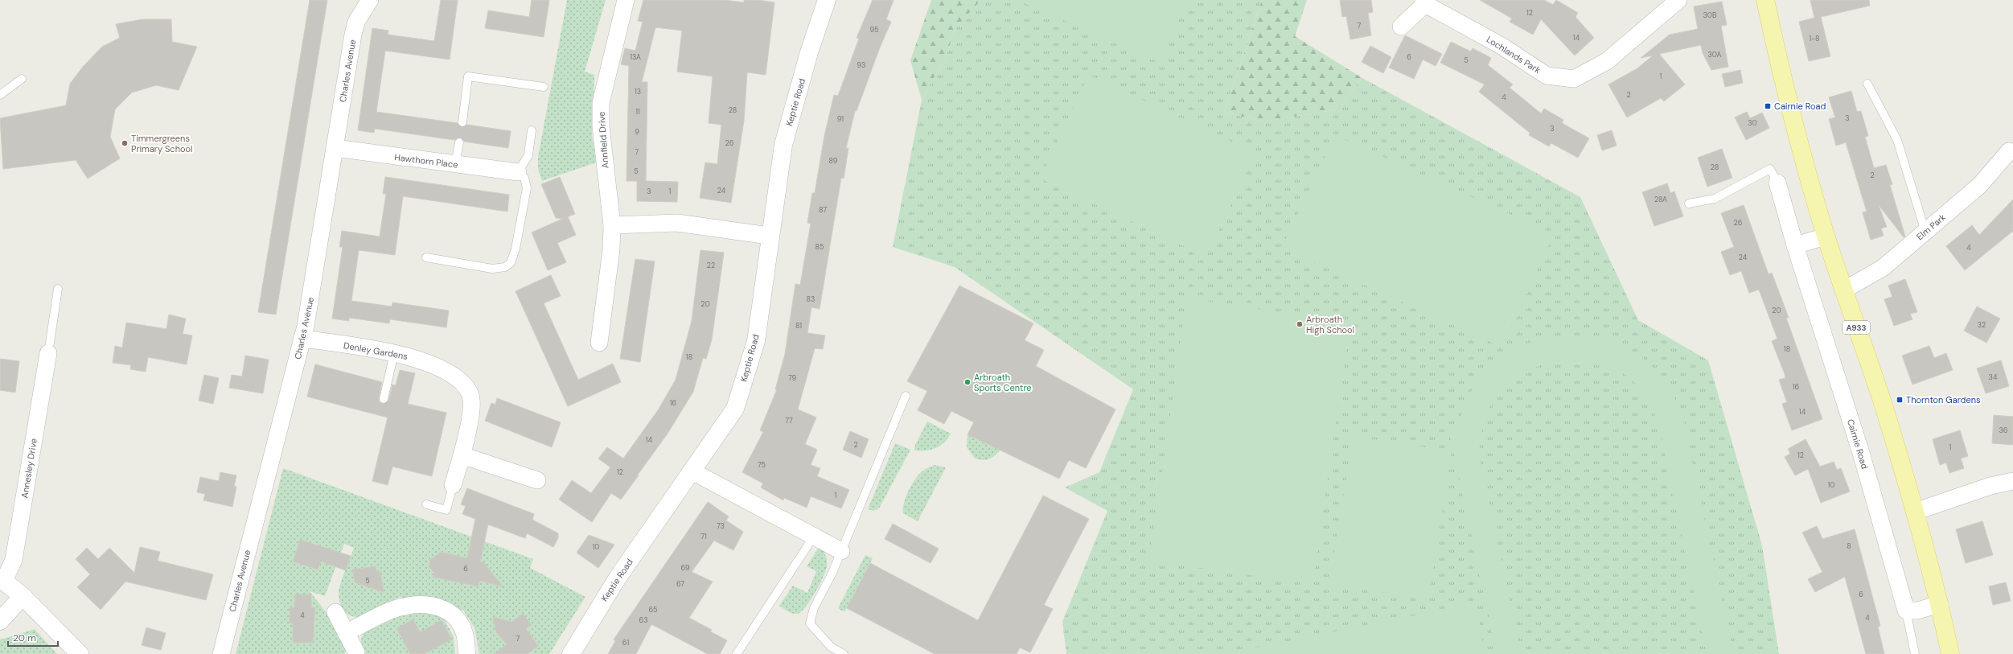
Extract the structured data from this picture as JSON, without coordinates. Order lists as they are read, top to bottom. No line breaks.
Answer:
{"streets":{"main road":["Keptie Road","A933"],"street":["Lochlands Park","Charles Avenue","Annfield Drive","Hawthorn Place","Elm Park","Denley Gardens","Cairnie Road","Annesley Drive"]},"crossings":[["Charles Avenue","Hawthorn Place"],["Charles Avenue","Denley Gardens"],["Elm Park","A933"]],"places":{"transit":["Cairnie Road","Thornton Gardens"],"other":["Timmergreens Primary School","Arbroath High School","Arbroath Sports Centre"]},"house_numbers":["12","30B","7","95","14","1-8","30A","13A","6","5","93","1","13","2","4","28","11","3","91","30","3","9","26","7","89","28","5","2","24","3","1","28A","87","26","85","4","24","22","83","20","20","32","81","18","18","34","79","16","16","14","77","36","14","2","1","12","75","12","10","1","73","71","8","10","69","6","5","67","6","65","4","4","63","7","61"],"scale_bar":"20 m"}
